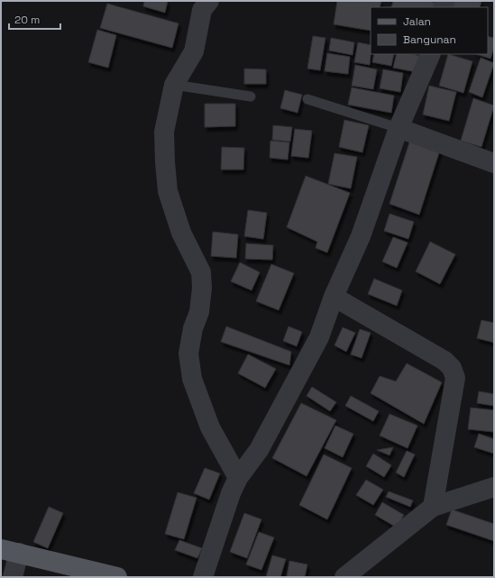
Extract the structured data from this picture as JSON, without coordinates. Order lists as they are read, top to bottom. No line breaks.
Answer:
{"legend":["Jalan","Bangunan"],"scale_bar":"20 m"}
